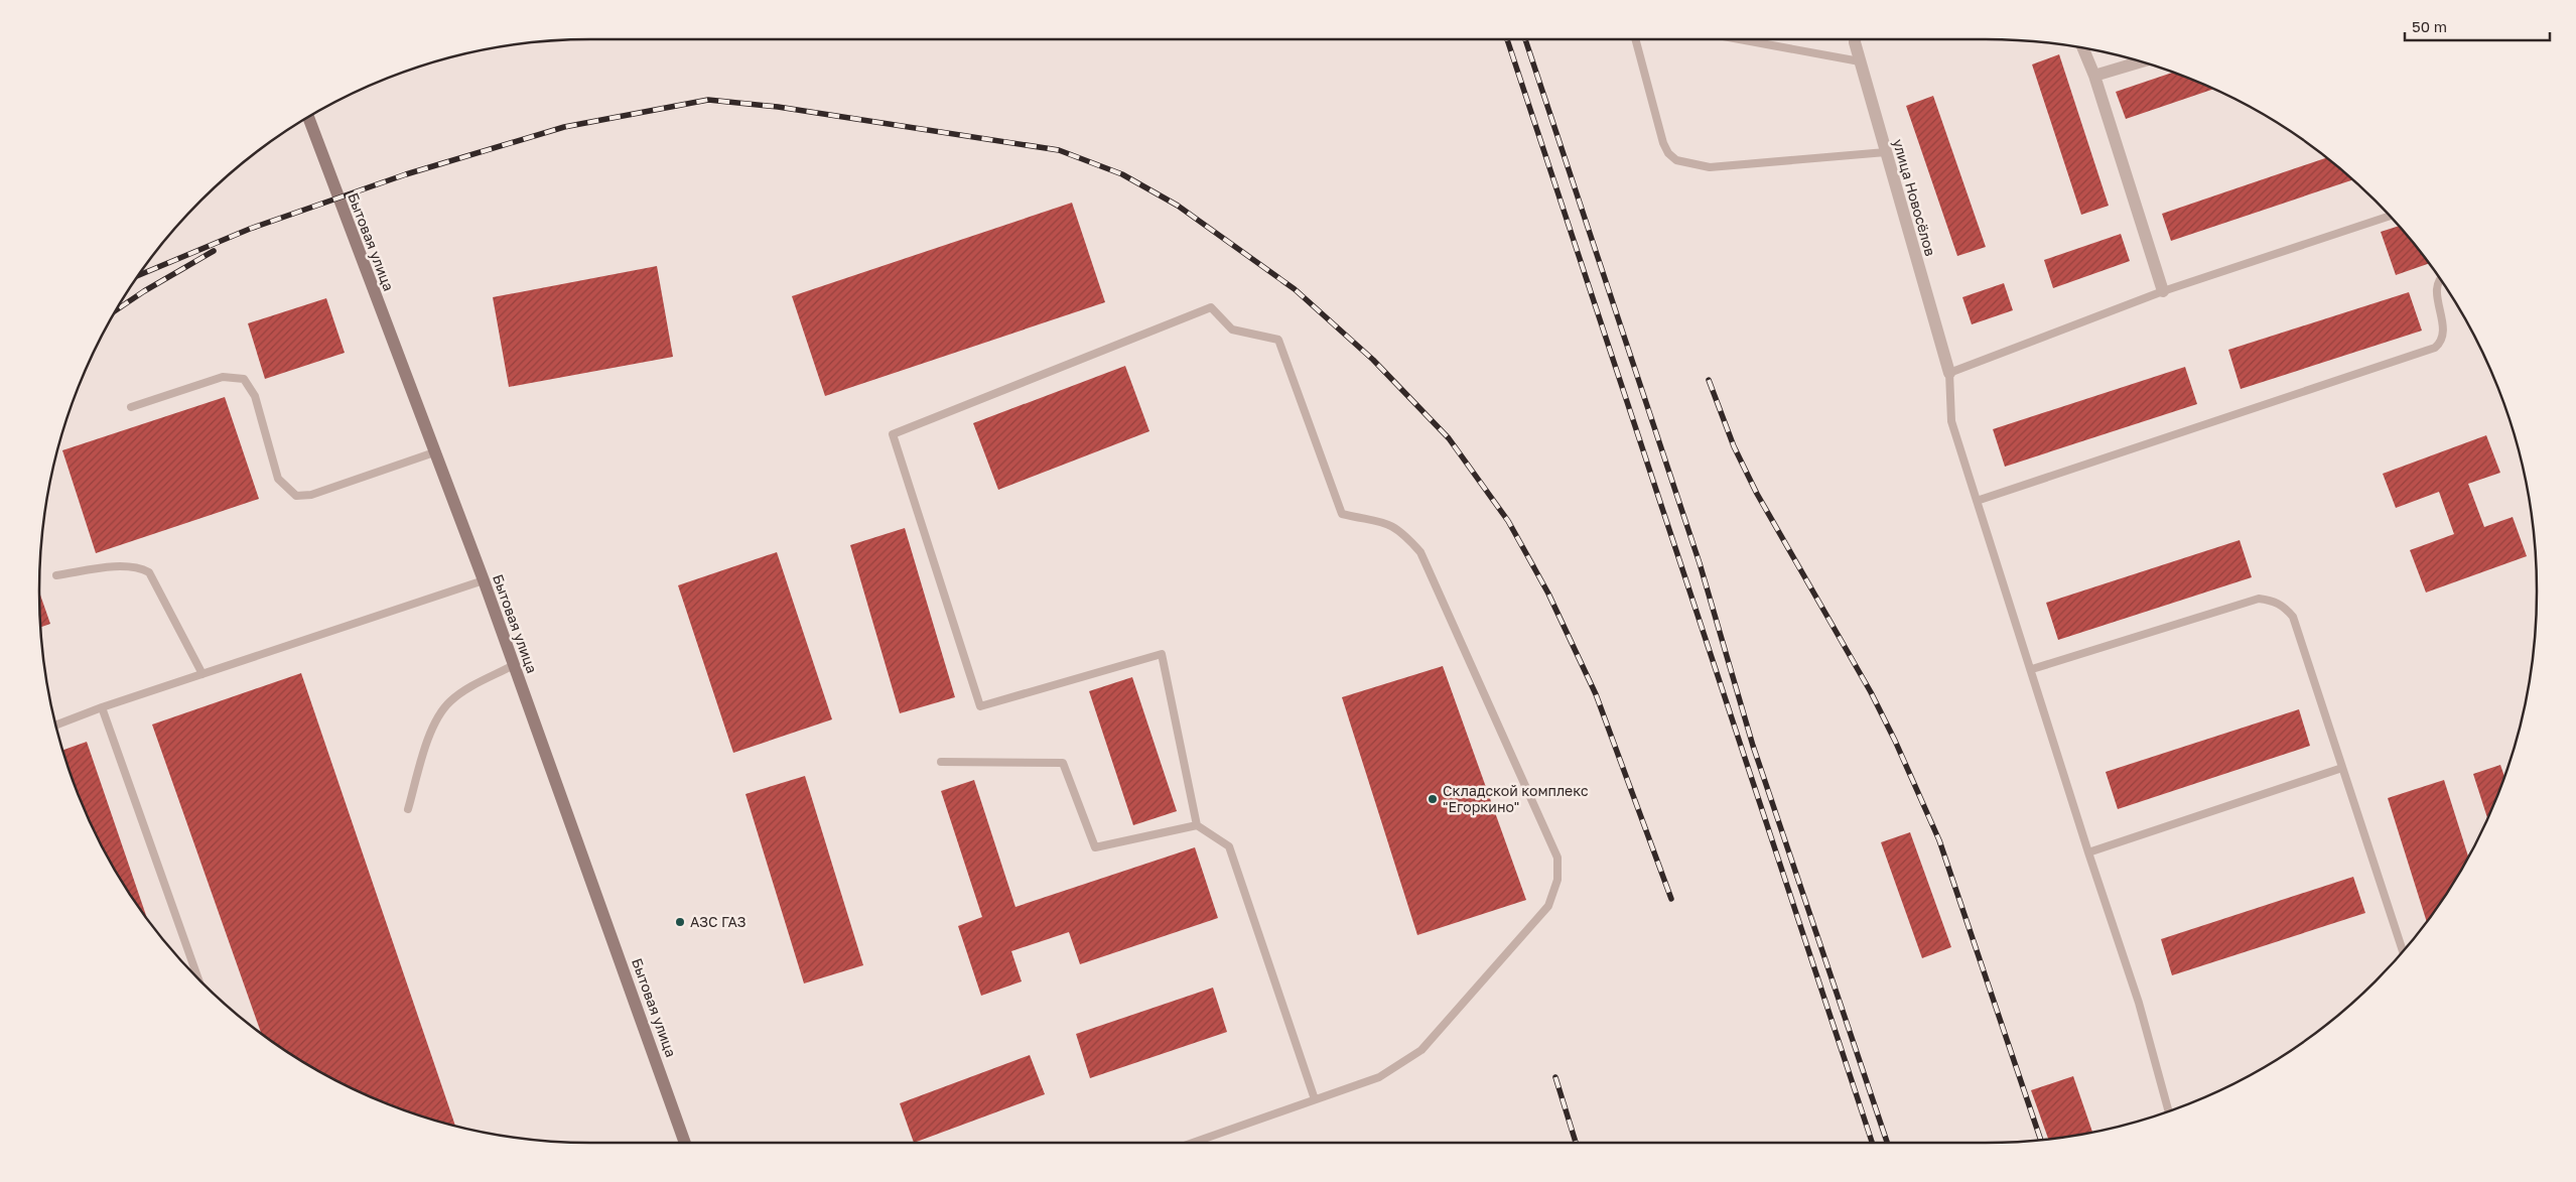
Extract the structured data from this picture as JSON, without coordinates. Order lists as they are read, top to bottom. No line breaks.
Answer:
{"streets":{"main road":["Бытовая улица"],"street":["улица Новосёлов"]},"places":["Складской комплекс \"Егоркино\"","АЗС ГАЗ"],"scale_bar":"50 m"}
